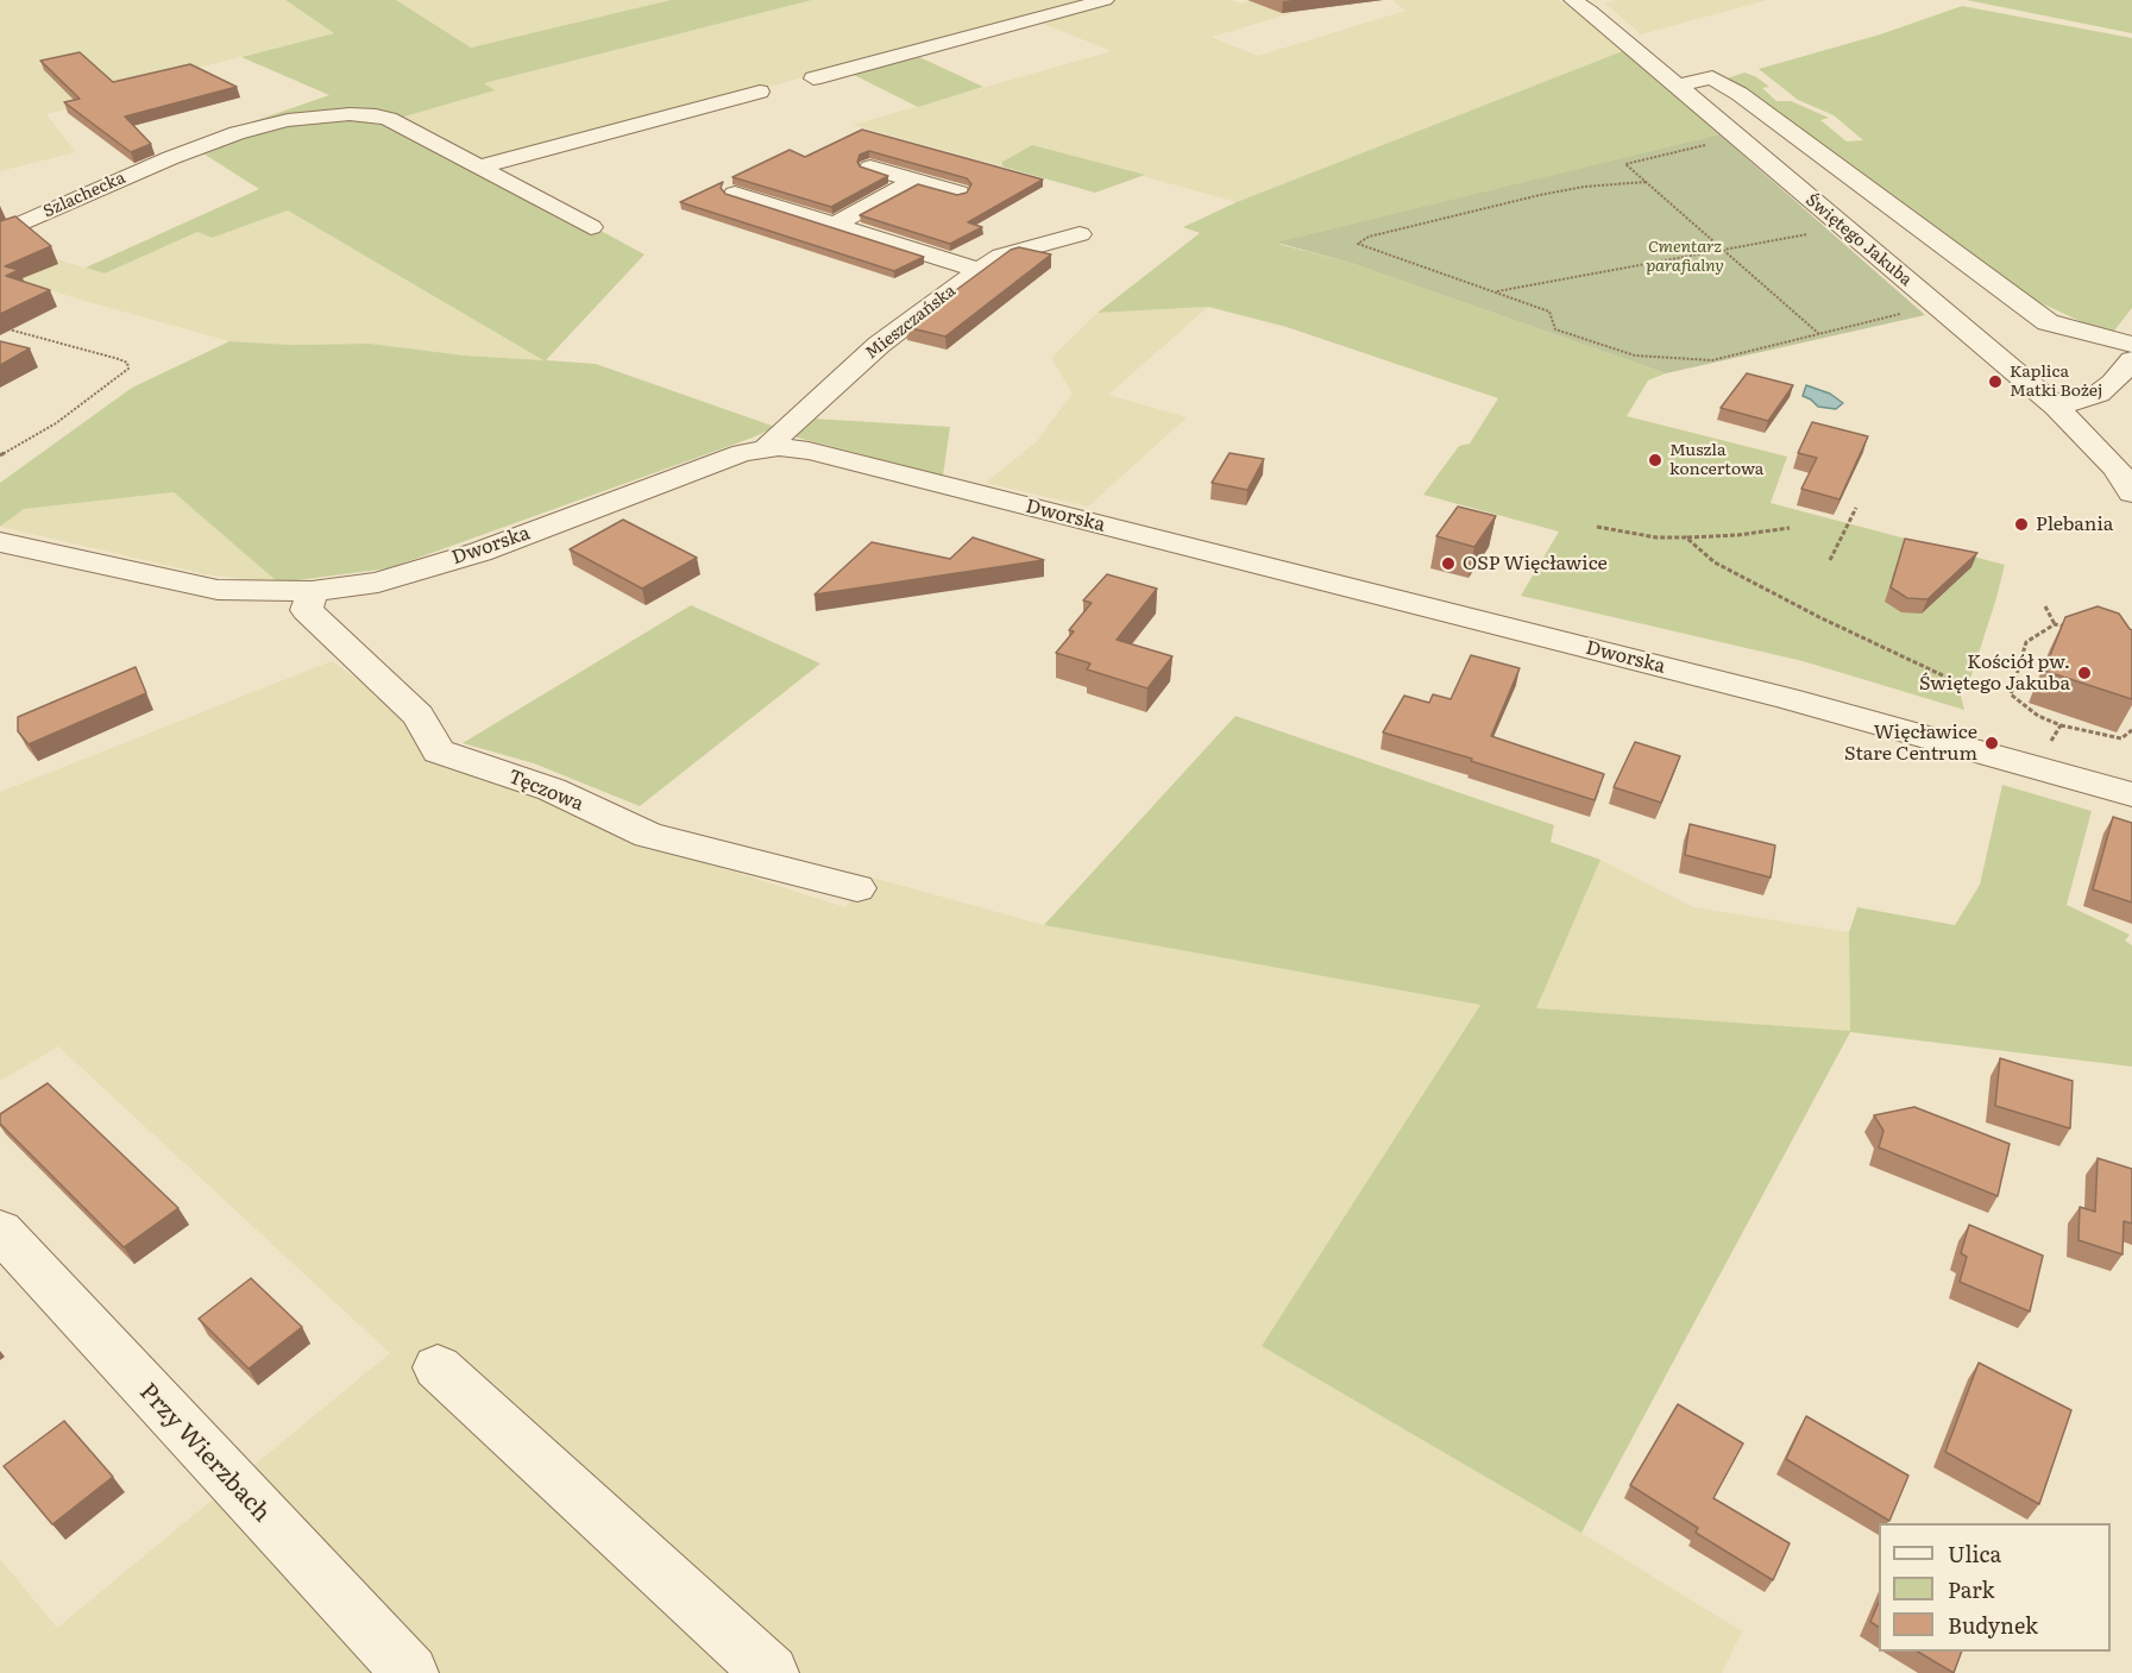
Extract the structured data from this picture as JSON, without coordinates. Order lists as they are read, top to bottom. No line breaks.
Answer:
{"streets":{"street":["Szlachecka","Świętego Jakuba","Mieszczańska","Dworska","Tęczowa","Przy Wierzbach"]},"crossings":[["Mieszczańska","Dworska"],["Dworska","Tęczowa"]],"parks":["Cmentarz parafialny"],"places":["Kaplica Matki Bożej","Muszla koncertowa","Plebania","OSP Więcławice","Kościół pw. Świętego Jakuba","Więcławice Stare Centrum"],"legend":["Ulica","Park","Budynek"]}
